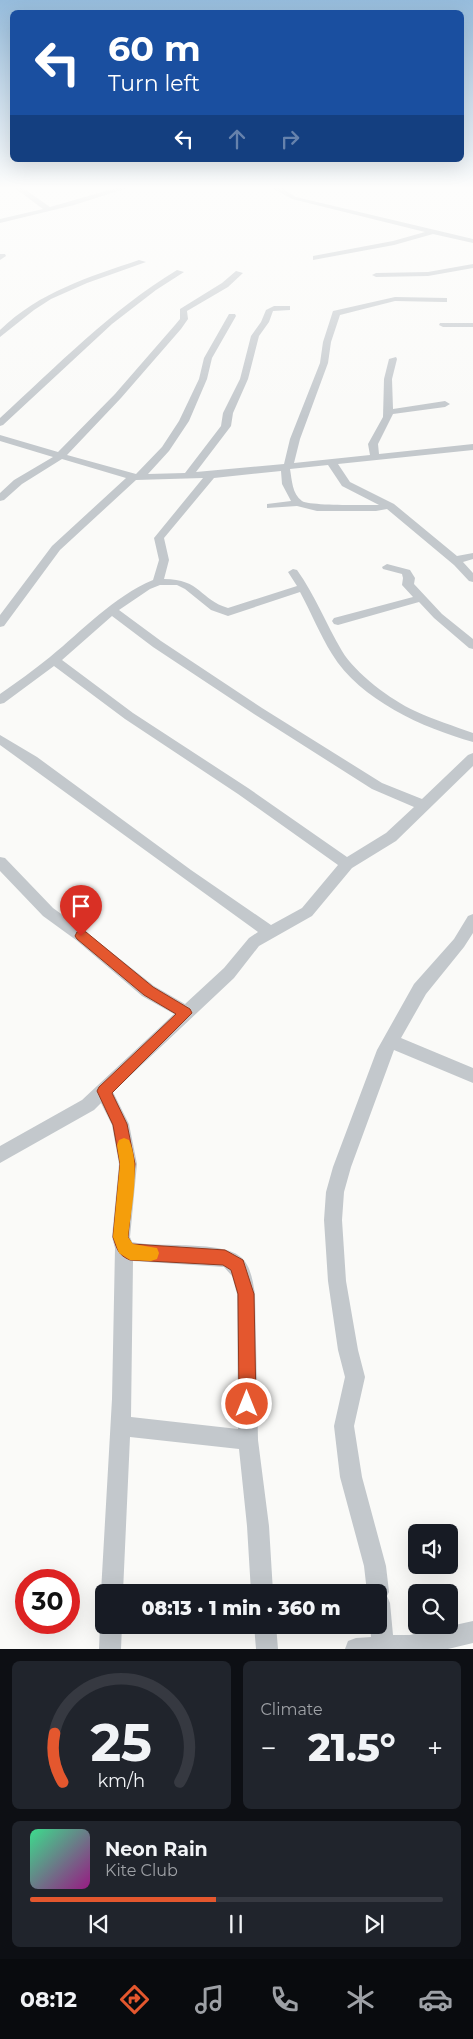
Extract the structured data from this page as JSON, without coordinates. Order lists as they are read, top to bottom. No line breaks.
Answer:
{"page":{"turn":["60 m","Turn left"],"limit":"30","trip":"08:13 · 1 min · 360 m","tile":"Climate","heat":["−","21.5°","+"],"song":["Neon Rain","Kite Club"],"tabs":"08:12","gauge":["25","km/h"]}}
